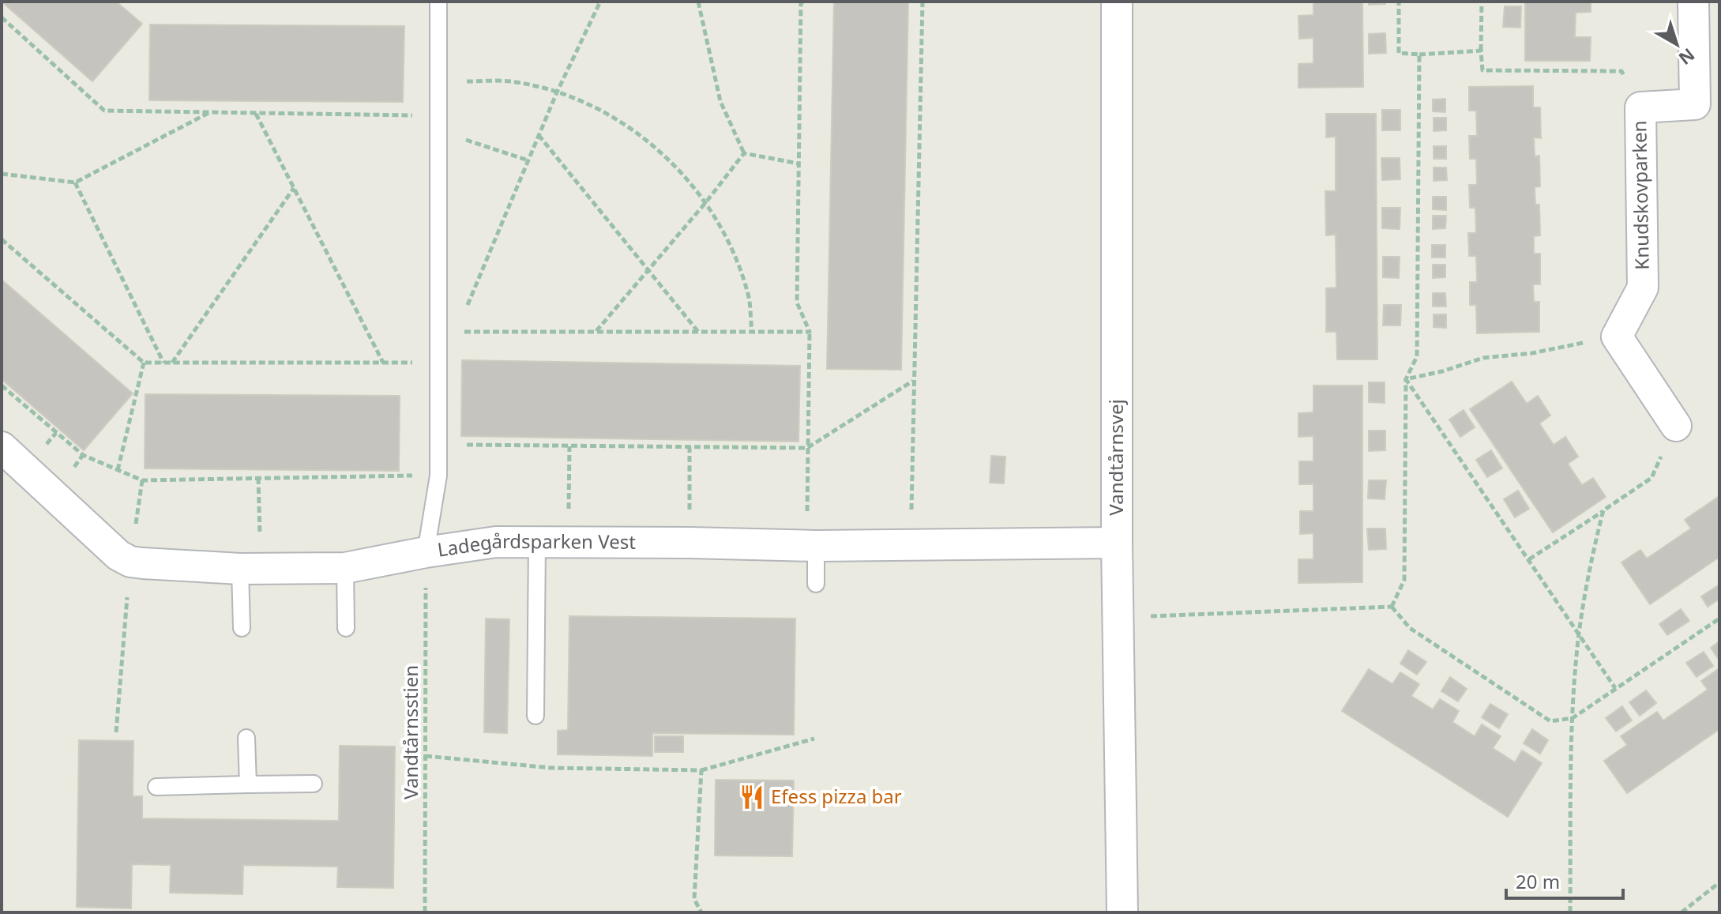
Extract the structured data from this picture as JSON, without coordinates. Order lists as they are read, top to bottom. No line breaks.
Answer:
{"streets":{"street":["Knudskovparken","Vandtårnsvej","Ladegårdsparken Vest"],"path":["Vandtårnsstien"]},"crossings":[["Vandtårnsvej","Ladegårdsparken Vest"],["Ladegårdsparken Vest","Vandtårnsstien"]],"places":{"restaurant":["Efess pizza bar"]},"scale_bar":"20 m","north":"bottom right"}
